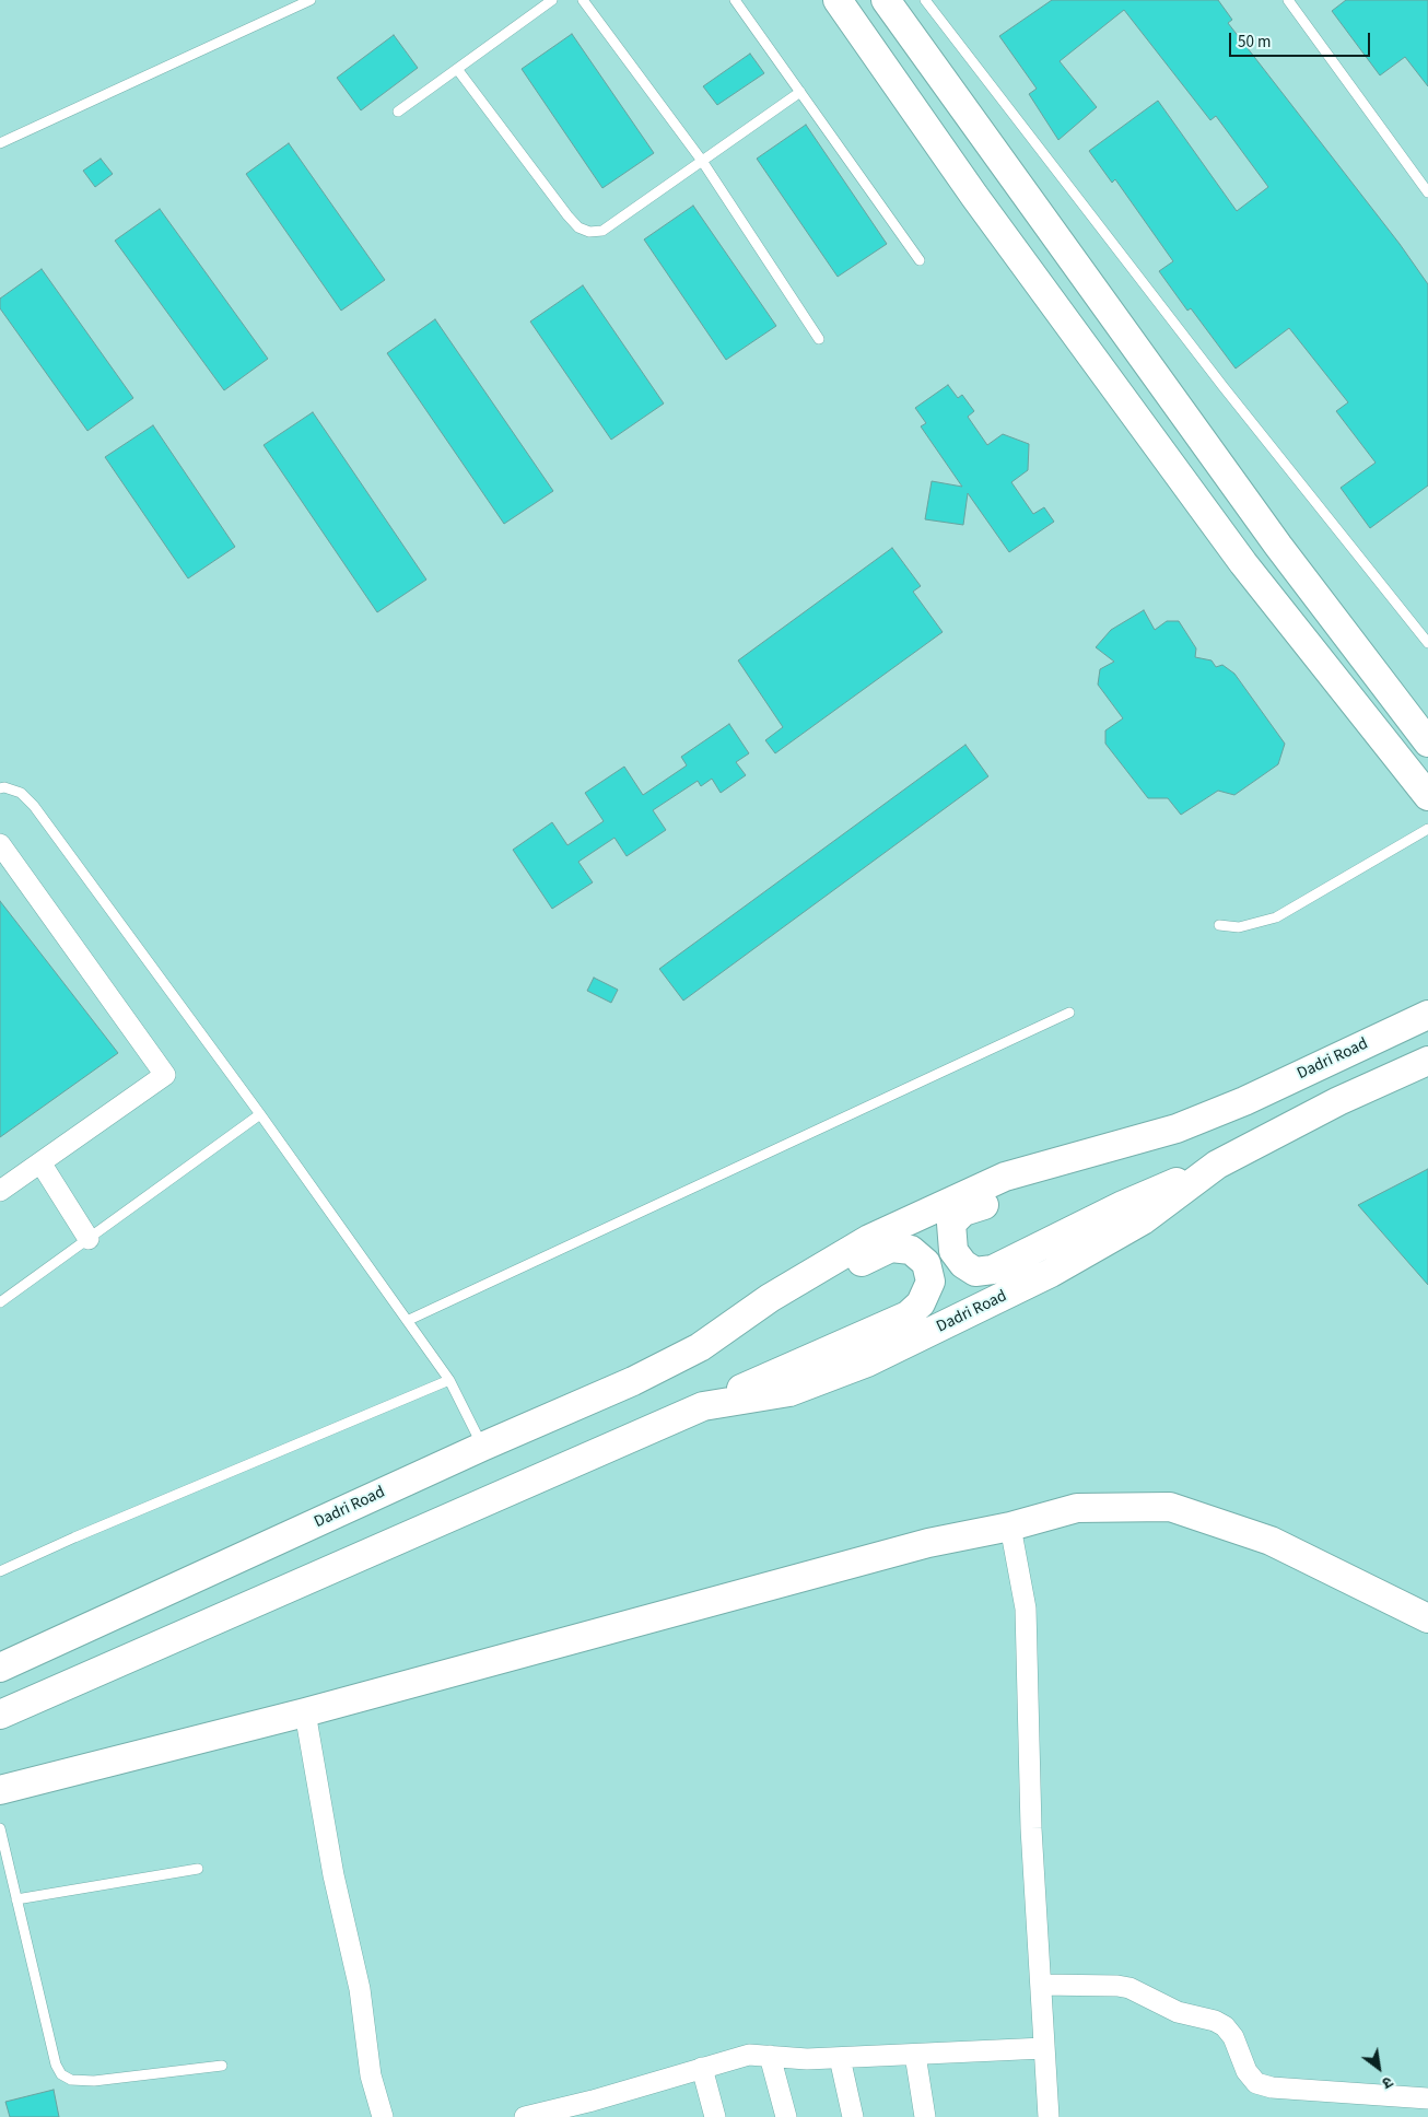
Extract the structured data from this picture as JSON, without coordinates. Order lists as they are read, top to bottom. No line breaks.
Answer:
{"streets":{"main road":["Dadri Road"]},"scale_bar":"50 m","north":"bottom right"}
